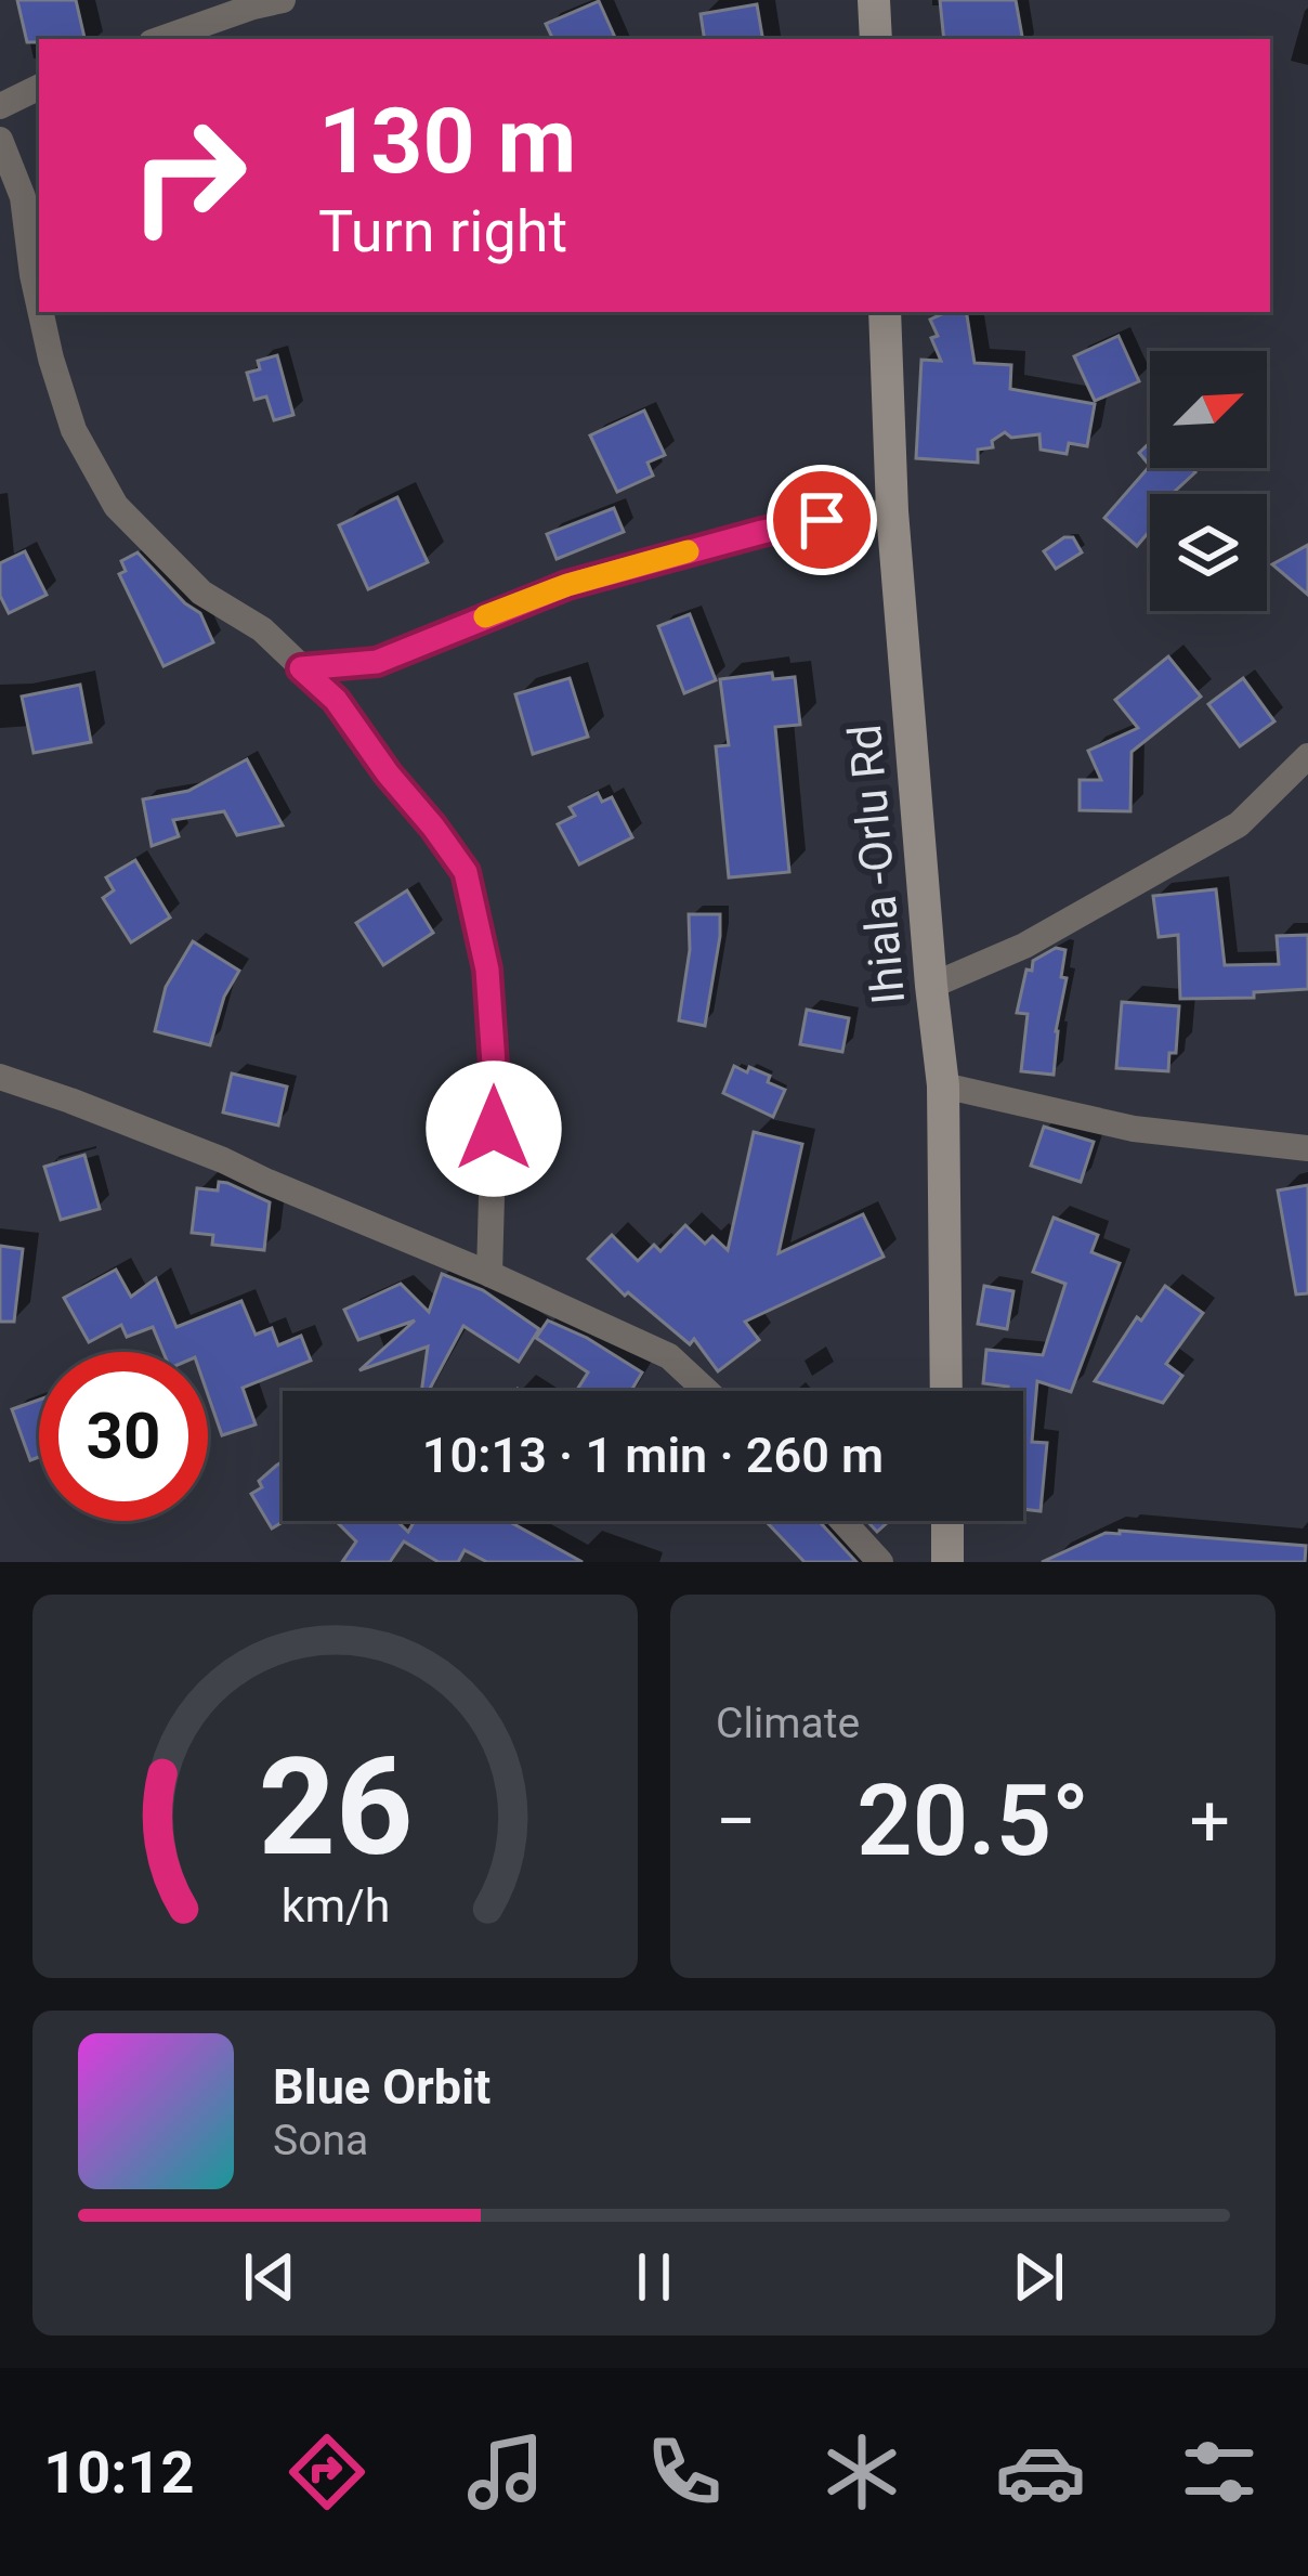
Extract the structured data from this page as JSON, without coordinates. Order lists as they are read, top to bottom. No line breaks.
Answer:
{"streets":{"main road":["Ihiala -Orlu Rd"]},"north":"top right","page":{"turn":["130 m","Turn right"],"limit":"30","trip":"10:13 · 1 min · 260 m","tile":"Climate","heat":["−","20.5°","+"],"song":["Blue Orbit","Sona"],"tabs":"10:12","gauge":["26","km/h"]}}
